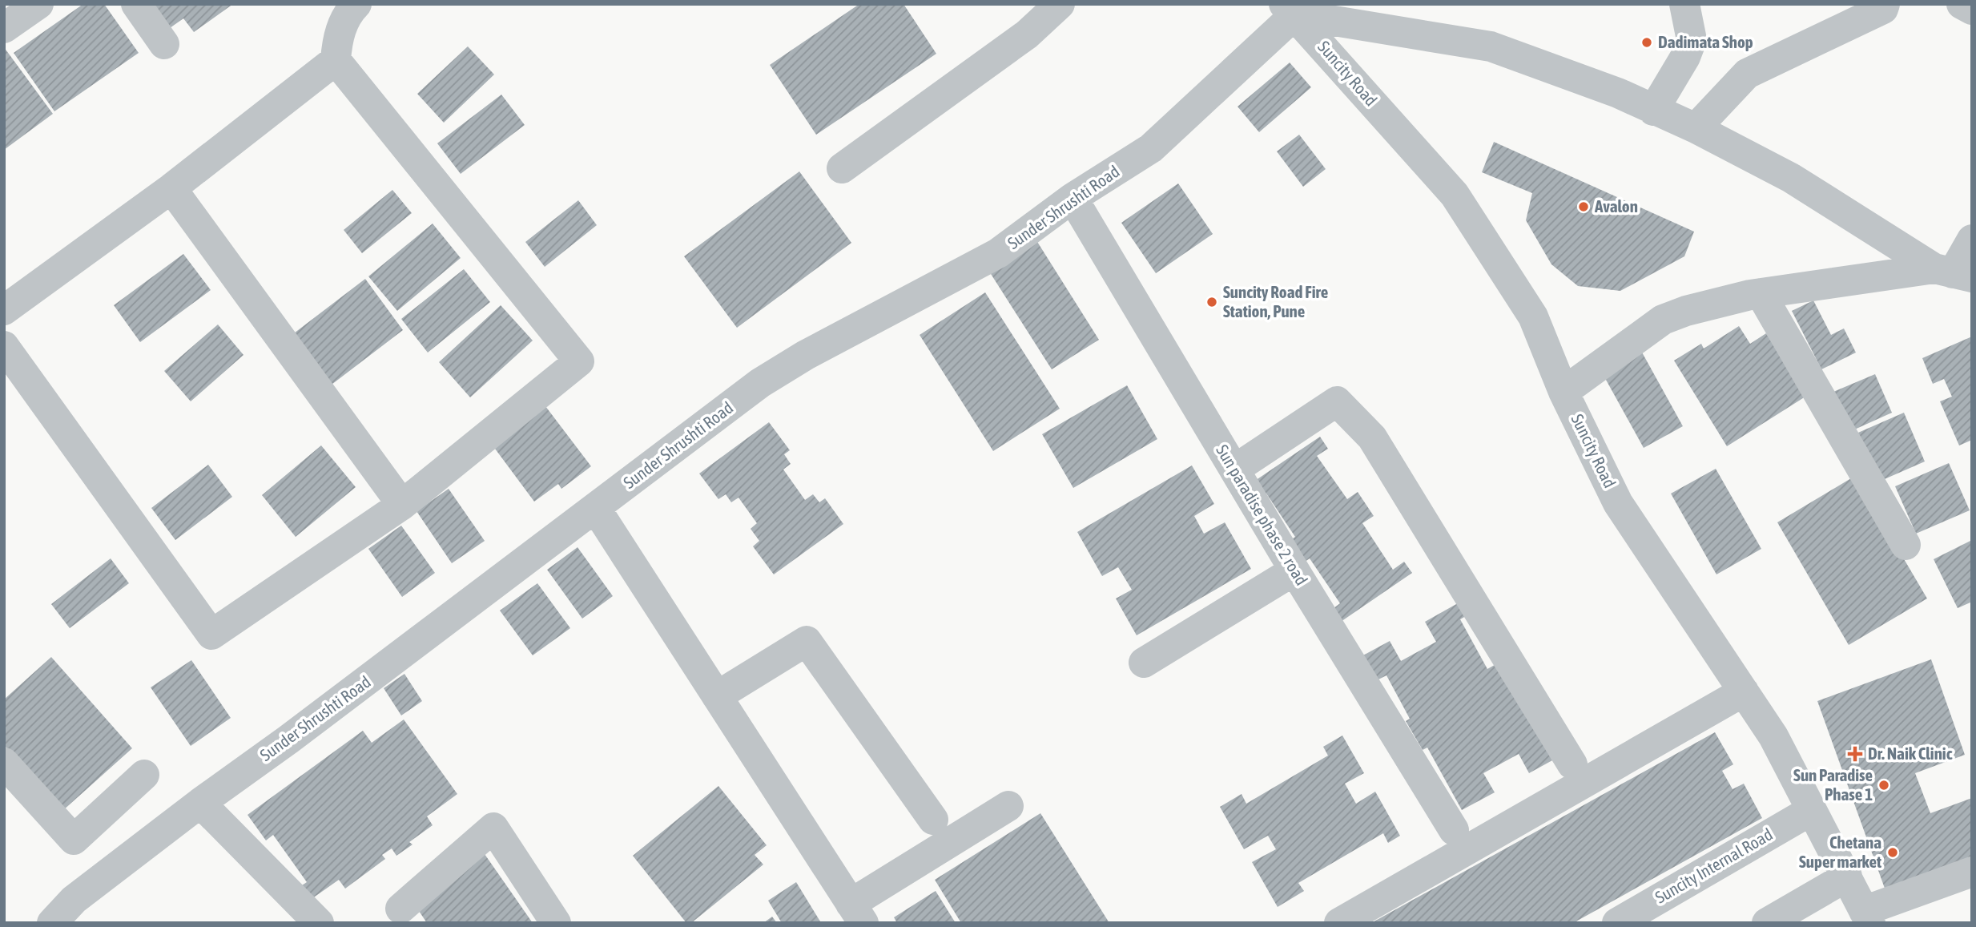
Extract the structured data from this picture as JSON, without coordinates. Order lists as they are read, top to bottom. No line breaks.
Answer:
{"streets":{"street":["Suncity Road","Sunder Shrushti Road","Sun paradise phase 2 road","Suncity Internal Road"]},"crossings":[["Suncity Road","Sunder Shrushti Road"],["Suncity Road","Suncity Internal Road"],["Sunder Shrushti Road","Sun paradise phase 2 road"]],"places":{"other":["Dadimata Shop","Avalon","Suncity Road Fire Station, Pune","Sun Paradise Phase 1","Chetana Super market"],"health":["Dr. Naik Clinic"]}}
